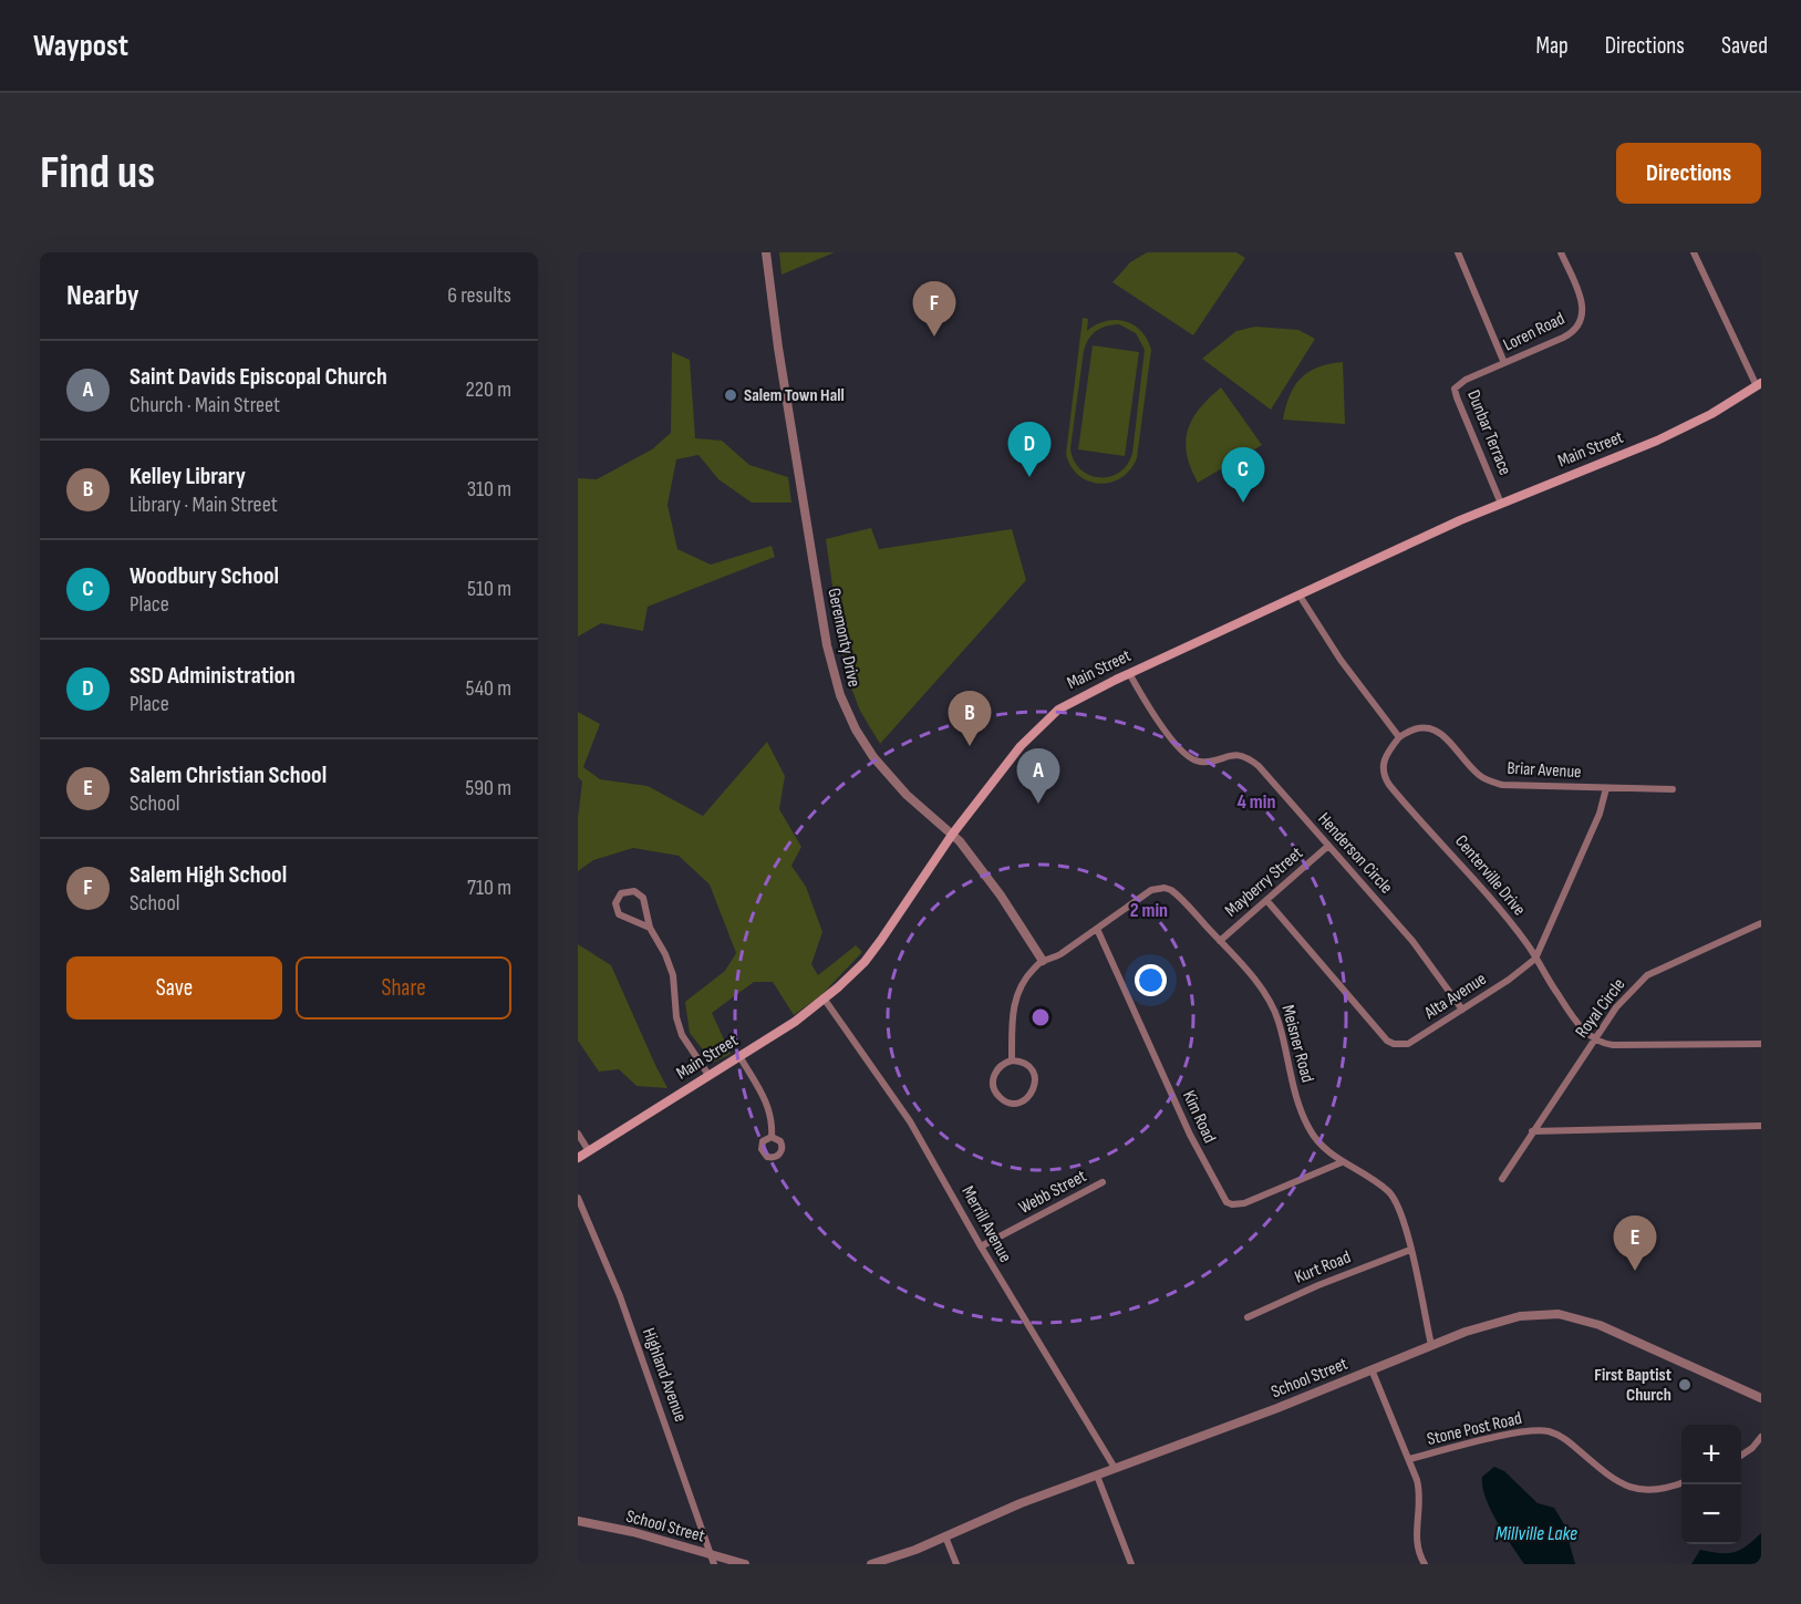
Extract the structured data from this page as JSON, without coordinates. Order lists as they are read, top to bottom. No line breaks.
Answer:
{"streets":{"main road":["Main Street"],"street":["Loren Road","Dunbar Terrace","Geremonty Drive","Briar Avenue","Henderson Circle","Centerville Drive","Mayberry Street","Alta Avenue","Royal Circle","Meisner Road","Kim Road","Webb Street","Merrill Avenue","Kurt Road","Highland Avenue","School Street","Stone Post Road"]},"crossings":[["Loren Road","Dunbar Terrace"],["Dunbar Terrace","Main Street"],["Main Street","Geremonty Drive"],["Main Street","Henderson Circle"],["Main Street","Merrill Avenue"],["Geremonty Drive","Meisner Road"],["Briar Avenue","Centerville Drive"],["Henderson Circle","Mayberry Street"],["Henderson Circle","Alta Avenue"],["Centerville Drive","Alta Avenue"],["Centerville Drive","Royal Circle"],["Mayberry Street","Alta Avenue"],["Mayberry Street","Meisner Road"],["Meisner Road","Kim Road"],["Meisner Road","Kurt Road"],["Meisner Road","School Street"],["Webb Street","Merrill Avenue"],["Merrill Avenue","School Street"],["Highland Avenue","School Street"]],"water":["Millville Lake"],"places":["Salem Town Hall","First Baptist Church"],"page":{"header":"Waypost","nav":["Map","Directions","Saved"],"buttons":["Directions",["Save","Share"]],"title":"Find us","heading":["Nearby","6 results"],"pins":["F","D","C","B","A","E"],"list":[{"mark":"A","name":"Saint Davids Episcopal Church","note":"Church · Main Street","value":"220 m"},{"mark":"B","name":"Kelley Library","note":"Library · Main Street","value":"310 m"},{"mark":"C","name":"Woodbury School","note":"Place","value":"510 m"},{"mark":"D","name":"SSD Administration","note":"Place","value":"540 m"},{"mark":"E","name":"Salem Christian School","note":"School","value":"590 m"},{"mark":"F","name":"Salem High School","note":"School","value":"710 m"}],"map_buttons":["+","−"]},"rings":["4 min","2 min"]}
